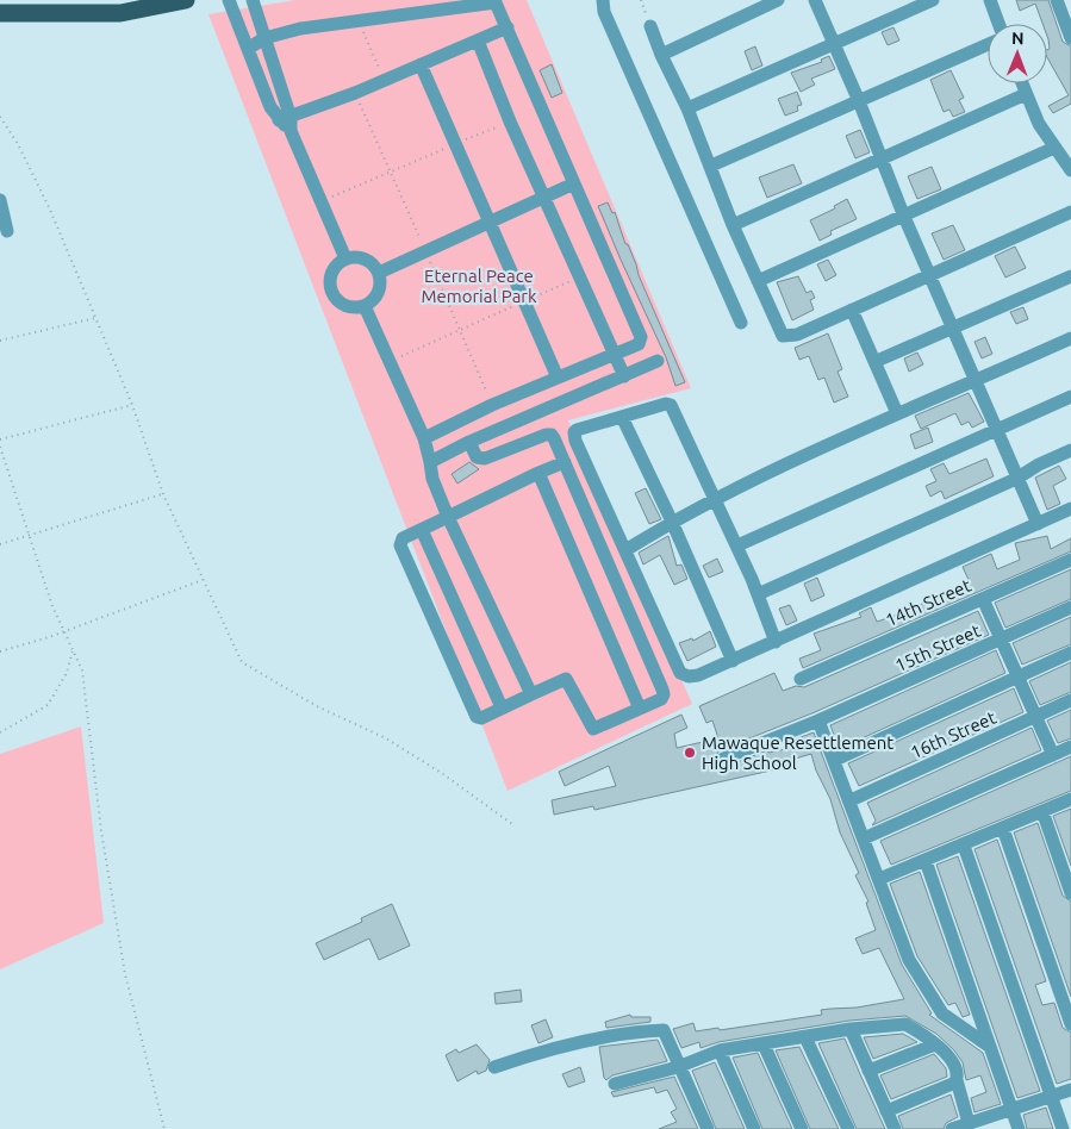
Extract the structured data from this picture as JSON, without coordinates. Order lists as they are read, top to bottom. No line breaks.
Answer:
{"streets":{"street":["14th Street","15th Street","16th Street"]},"parks":["Eternal Peace Memorial Park"],"places":["Mawaque Resettlement High School"],"north":"top"}
